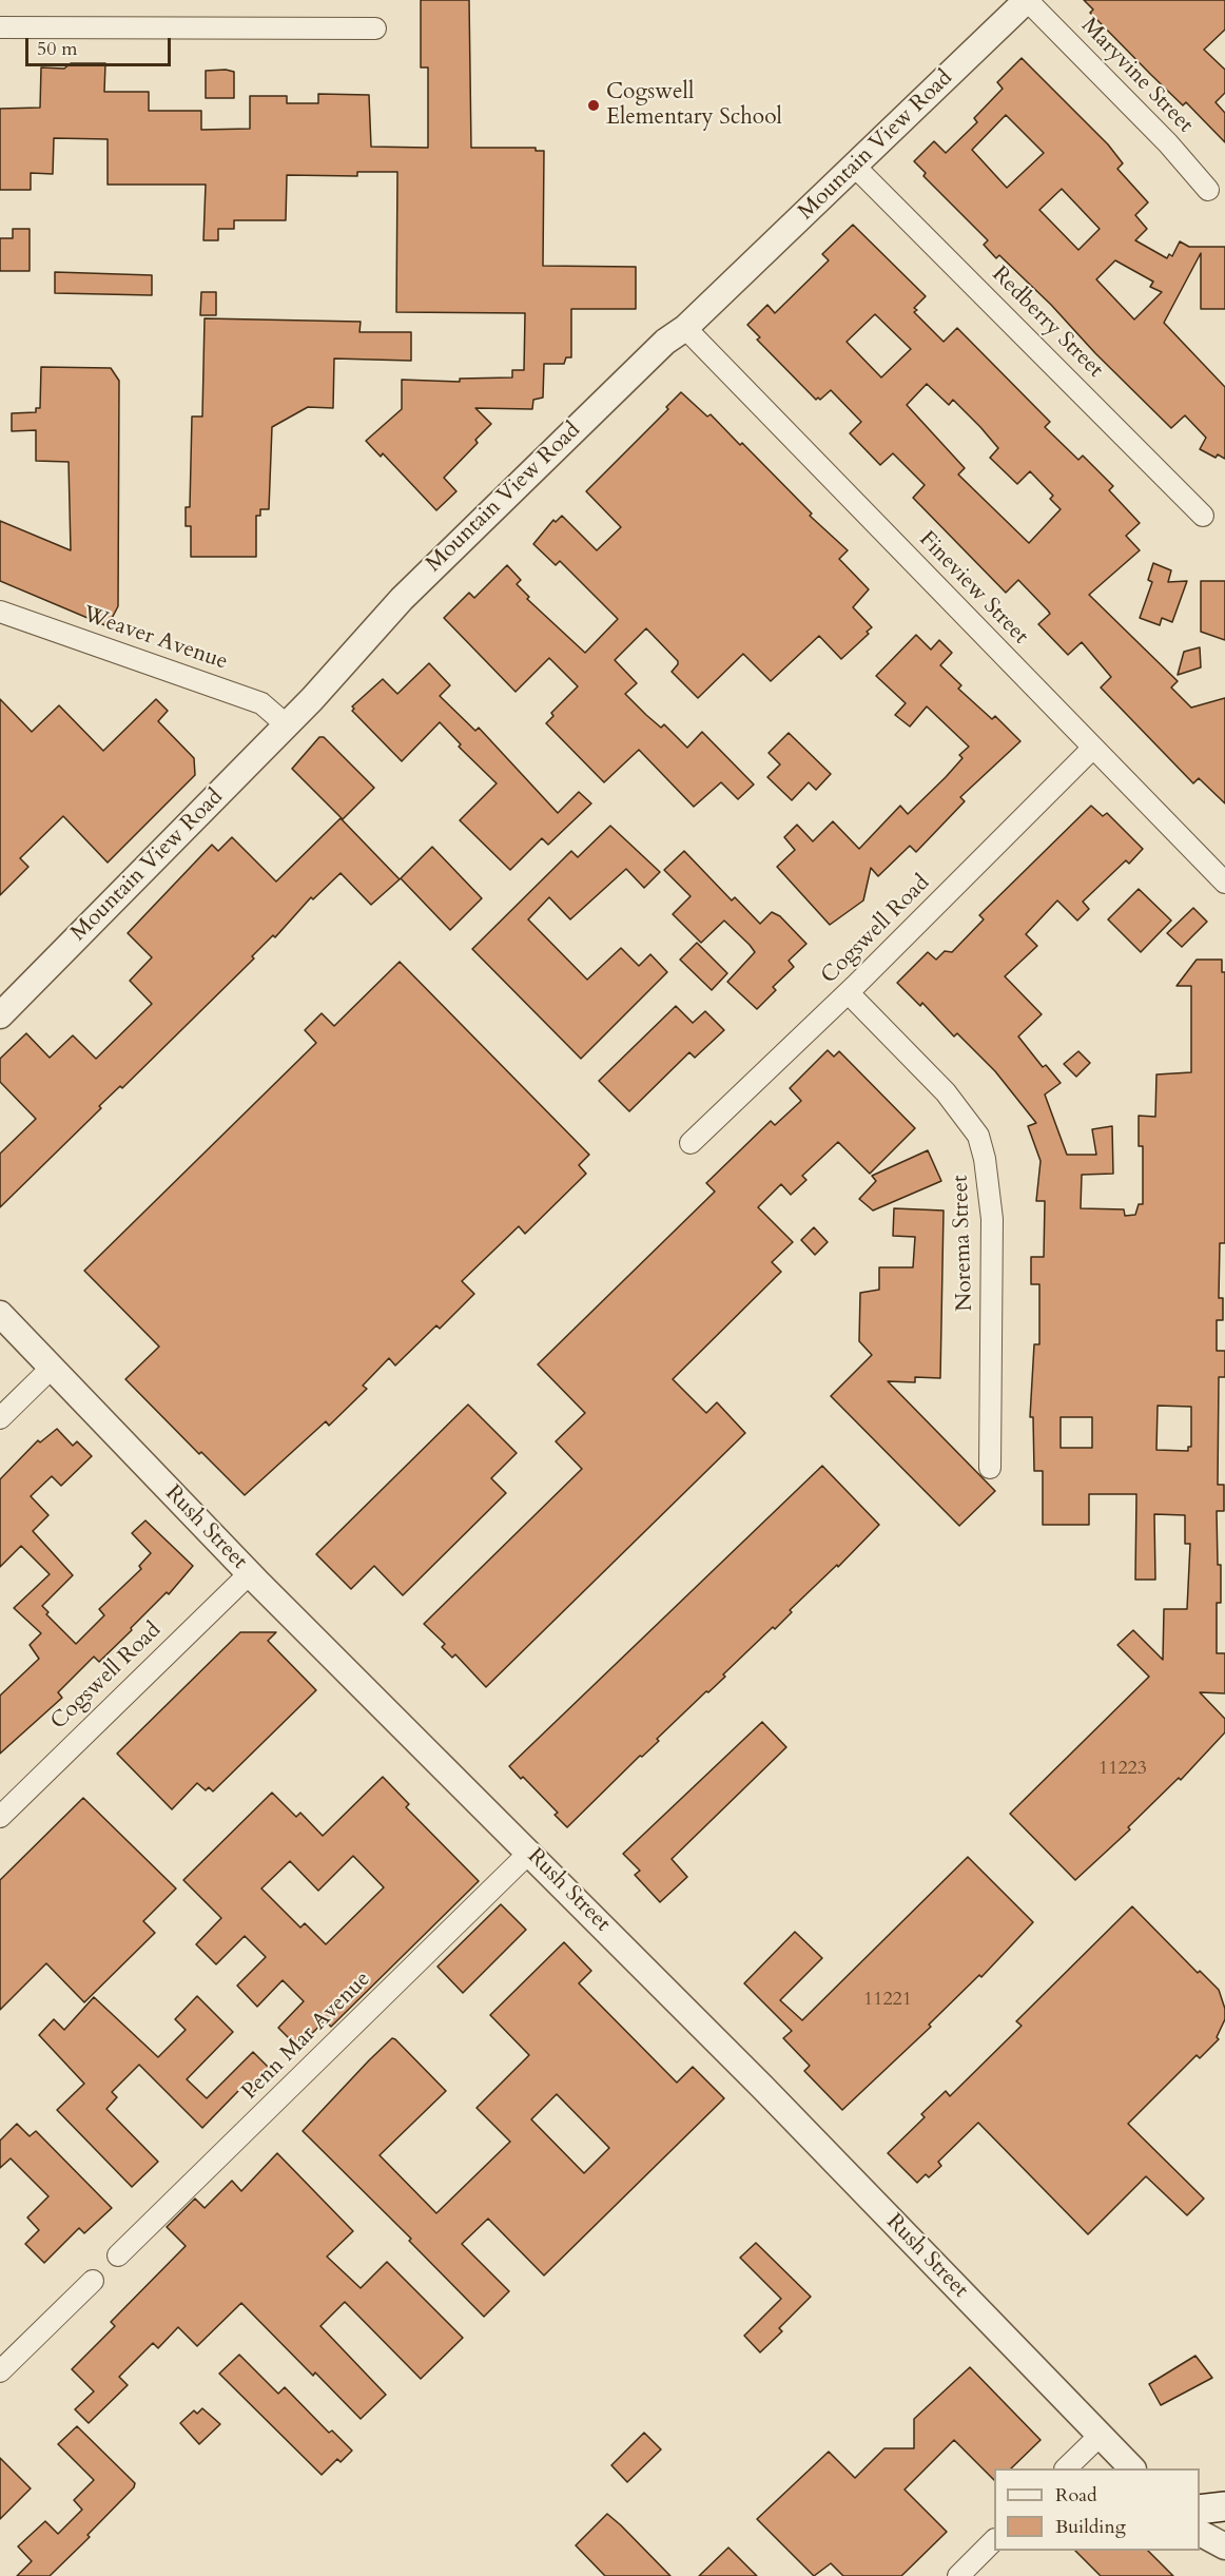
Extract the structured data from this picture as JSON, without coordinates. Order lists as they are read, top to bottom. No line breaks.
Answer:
{"streets":{"street":["Maryvine Street","Mountain View Road","Redberry Street","Fineview Street","Weaver Avenue","Cogswell Road","Norema Street","Rush Street","Penn Mar Avenue"]},"crossings":[["Maryvine Street","Mountain View Road"],["Mountain View Road","Redberry Street"],["Mountain View Road","Fineview Street"],["Mountain View Road","Weaver Avenue"],["Fineview Street","Cogswell Road"],["Cogswell Road","Norema Street"],["Cogswell Road","Rush Street"],["Rush Street","Penn Mar Avenue"]],"places":["Cogswell Elementary School"],"house_numbers":["11223","11221"],"legend":["Road","Building"],"scale_bar":"50 m"}
